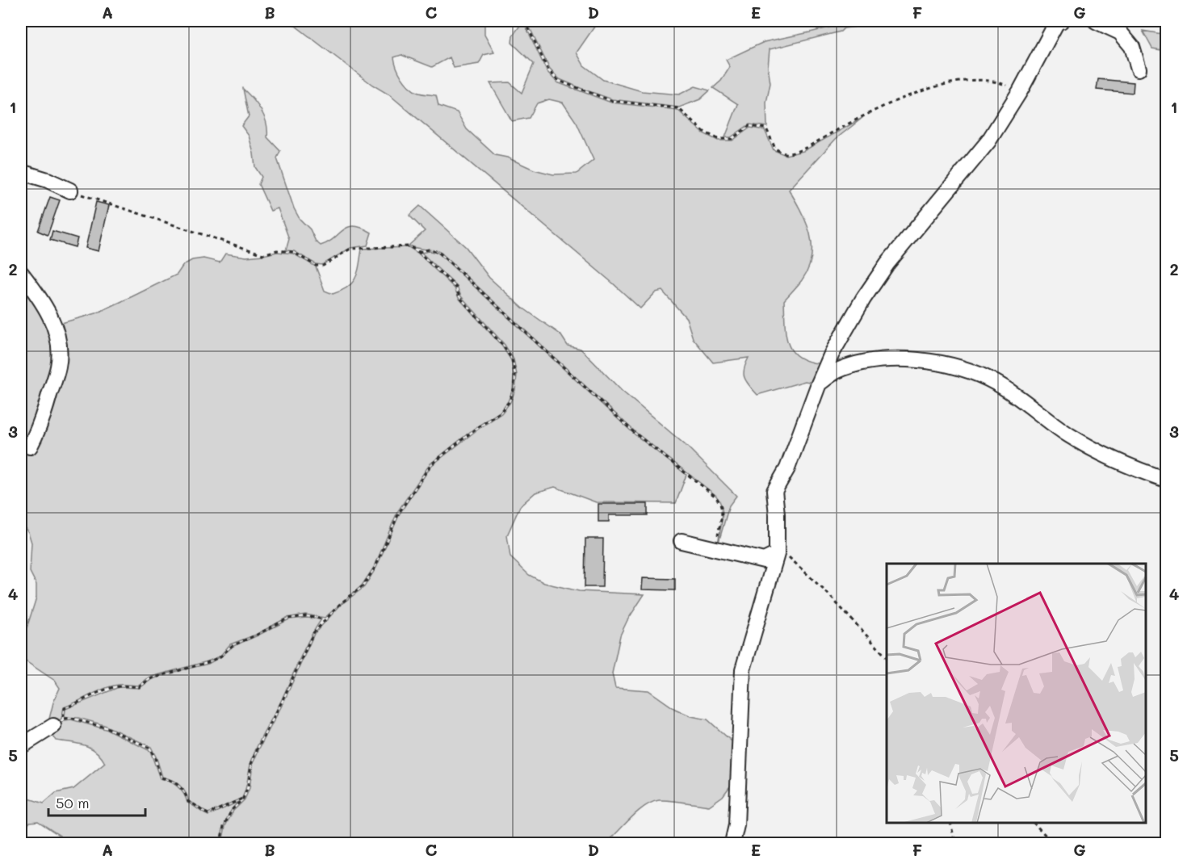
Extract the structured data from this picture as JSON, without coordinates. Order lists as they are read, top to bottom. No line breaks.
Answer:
{"scale_bar":"50 m","grid":{"columns":["A","B","C","D","E","F","G"],"rows":["1","2","3","4","5"]}}
